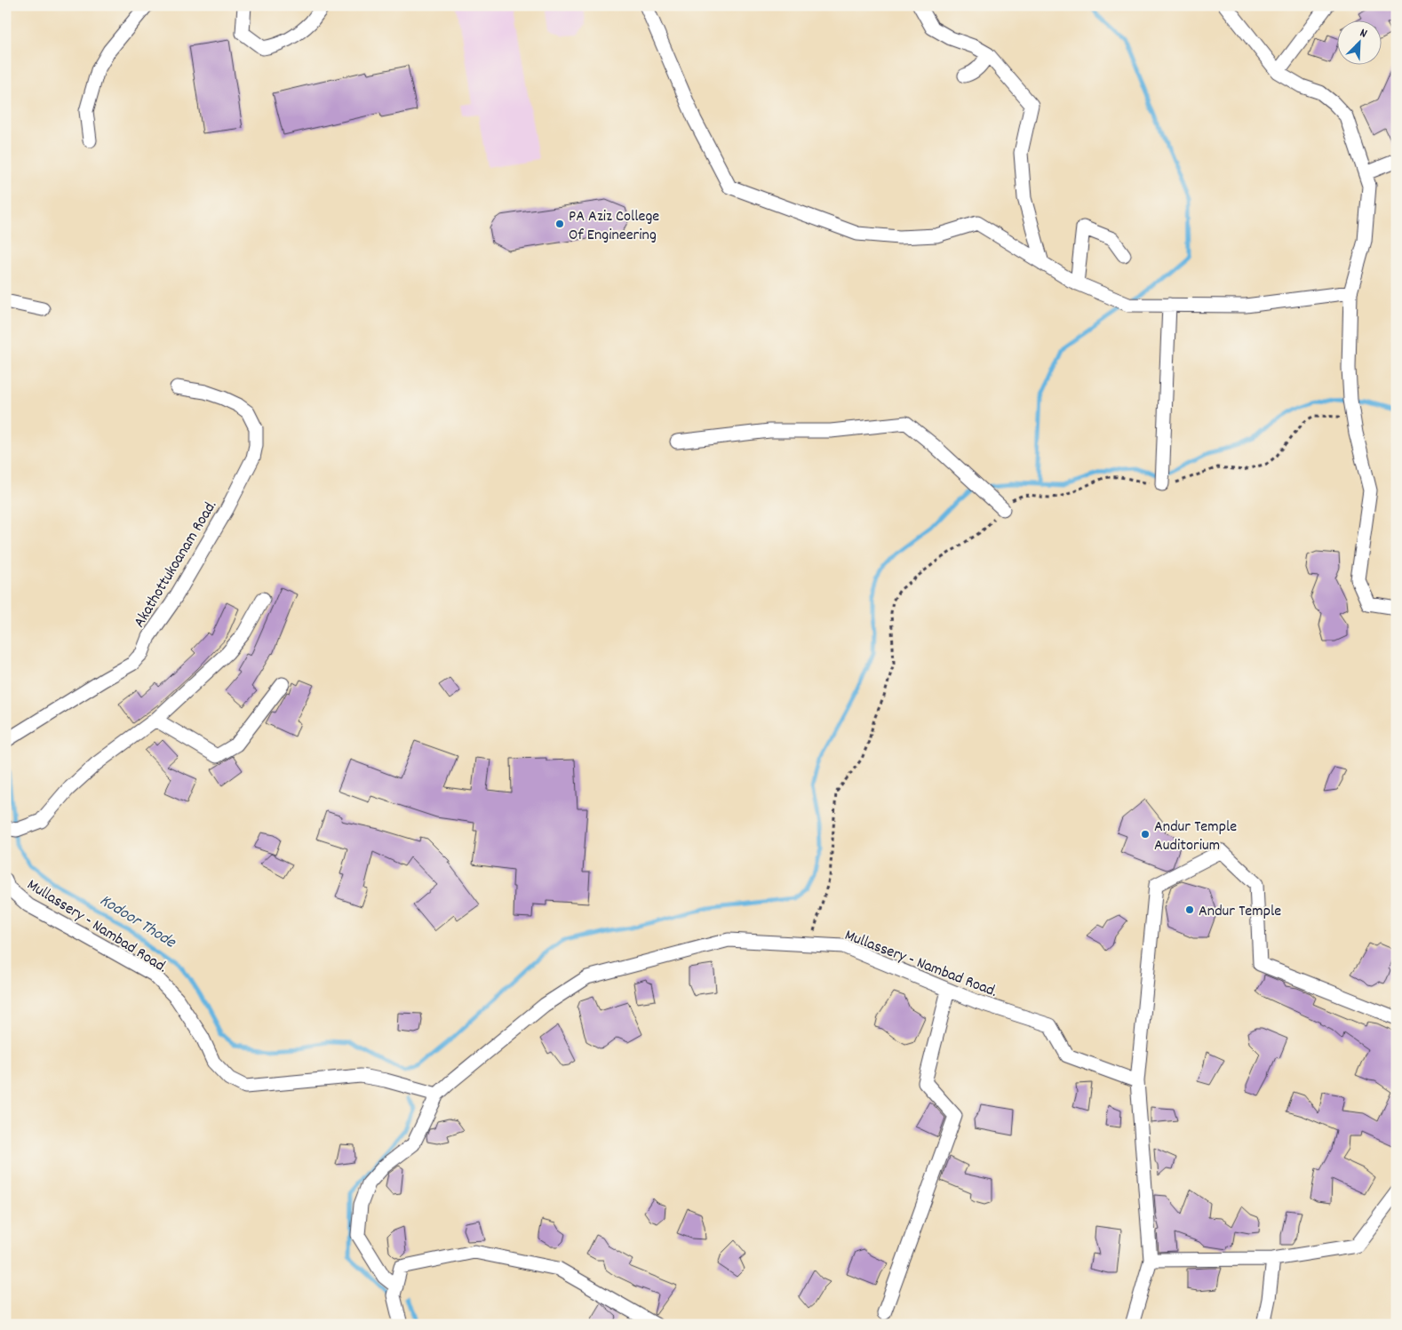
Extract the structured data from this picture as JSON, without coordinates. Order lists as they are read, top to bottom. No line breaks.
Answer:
{"streets":{"street":["Akathottukoanam Road.","Mullassery - Nambad Road."]},"water":["Kodoor Thode"],"places":["PA Aziz College Of Engineering","Andur Temple Auditorium","Andur Temple"],"north":"top right"}
